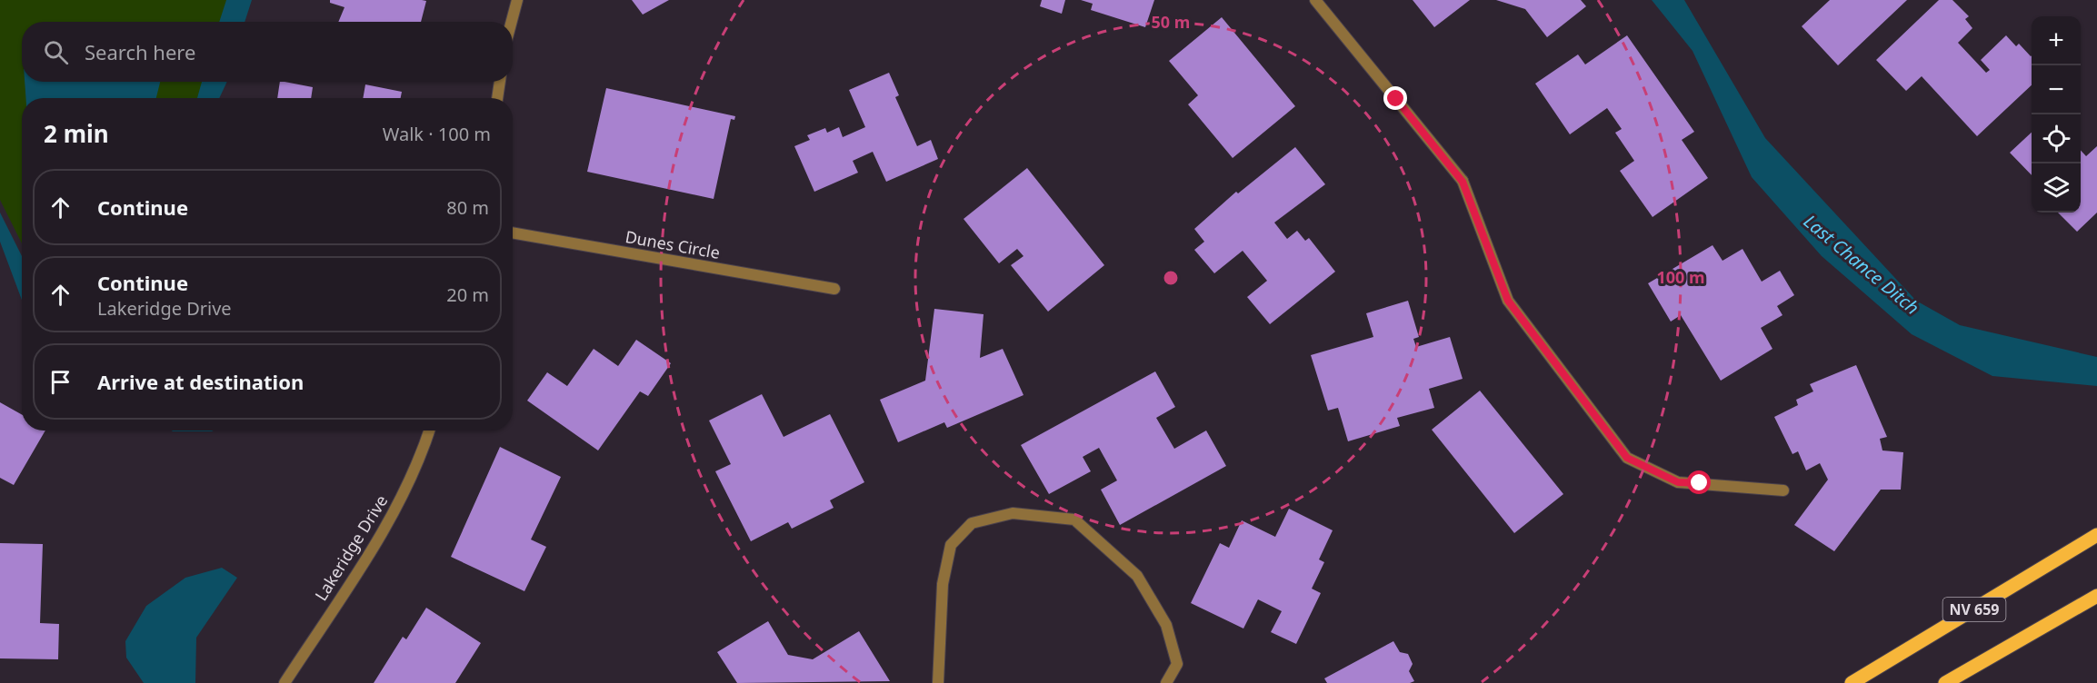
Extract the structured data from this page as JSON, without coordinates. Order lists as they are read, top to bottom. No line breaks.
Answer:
{"streets":{"main road":["NV 659"],"street":["Dunes Circle","Lakeridge Drive"]},"water":["Last Chance Ditch"],"page":{"map_buttons":["+","−"],"search":"Search here","heading":["2 min","Walk · 100 m"],"list":[["Continue","80 m"],["Continue","Lakeridge Drive","20 m"],"Arrive at destination"]},"rings":["50 m","100 m"]}
